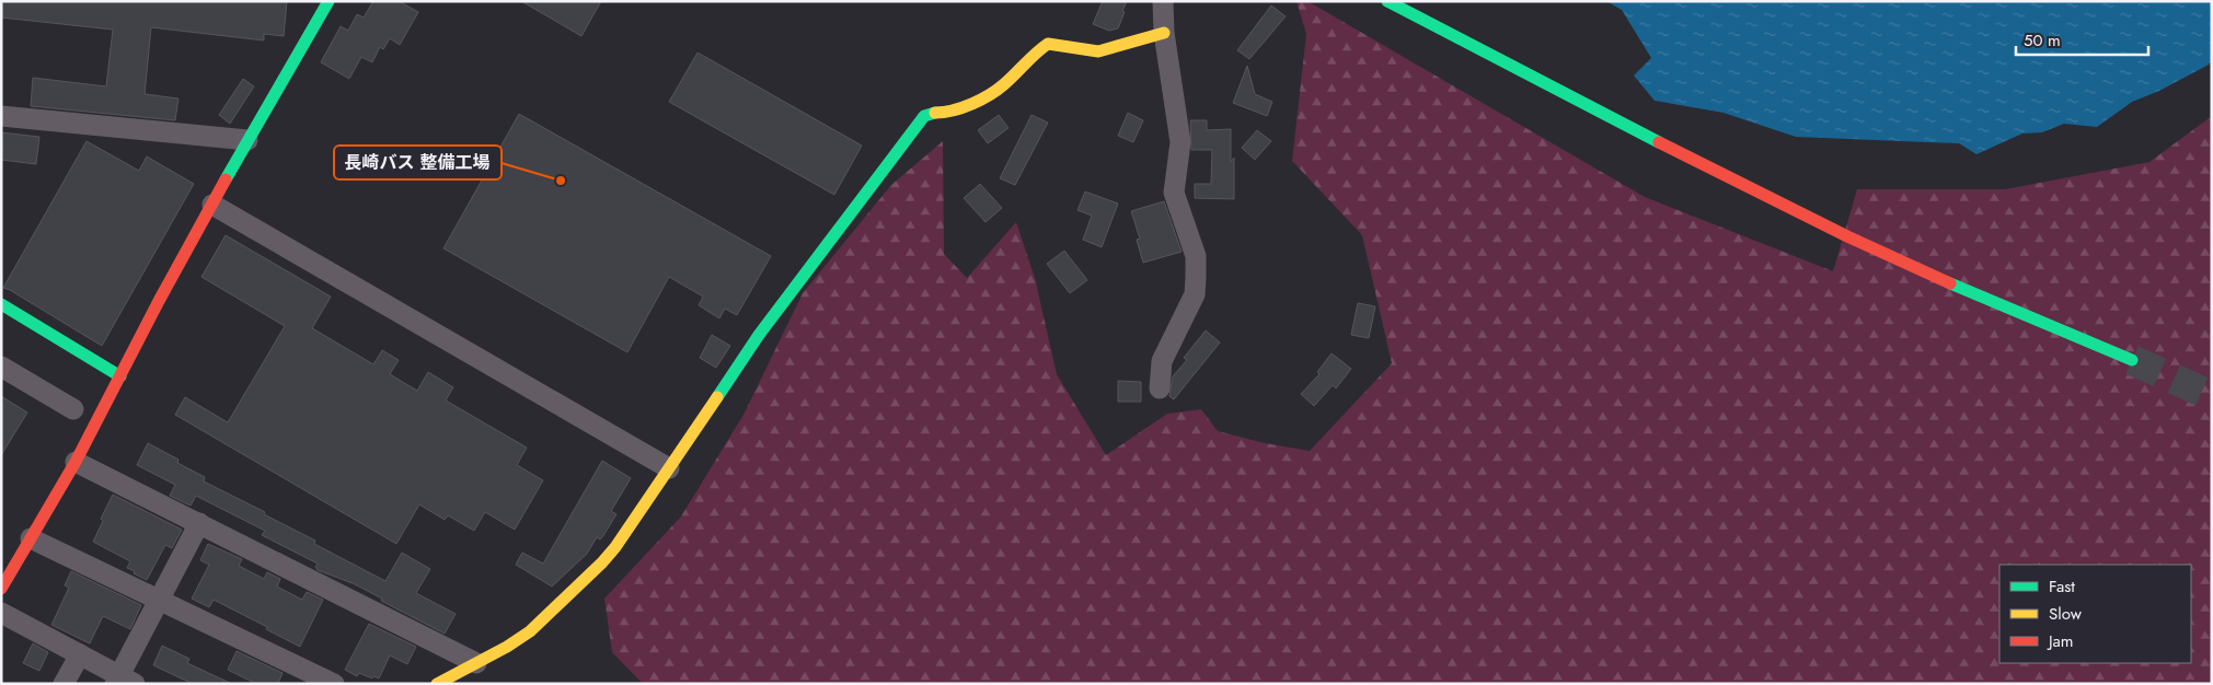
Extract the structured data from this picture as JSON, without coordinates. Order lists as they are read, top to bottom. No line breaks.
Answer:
{"places":["長崎バス 整備工場"],"legend":["Fast","Slow","Jam"],"scale_bar":"50 m"}
